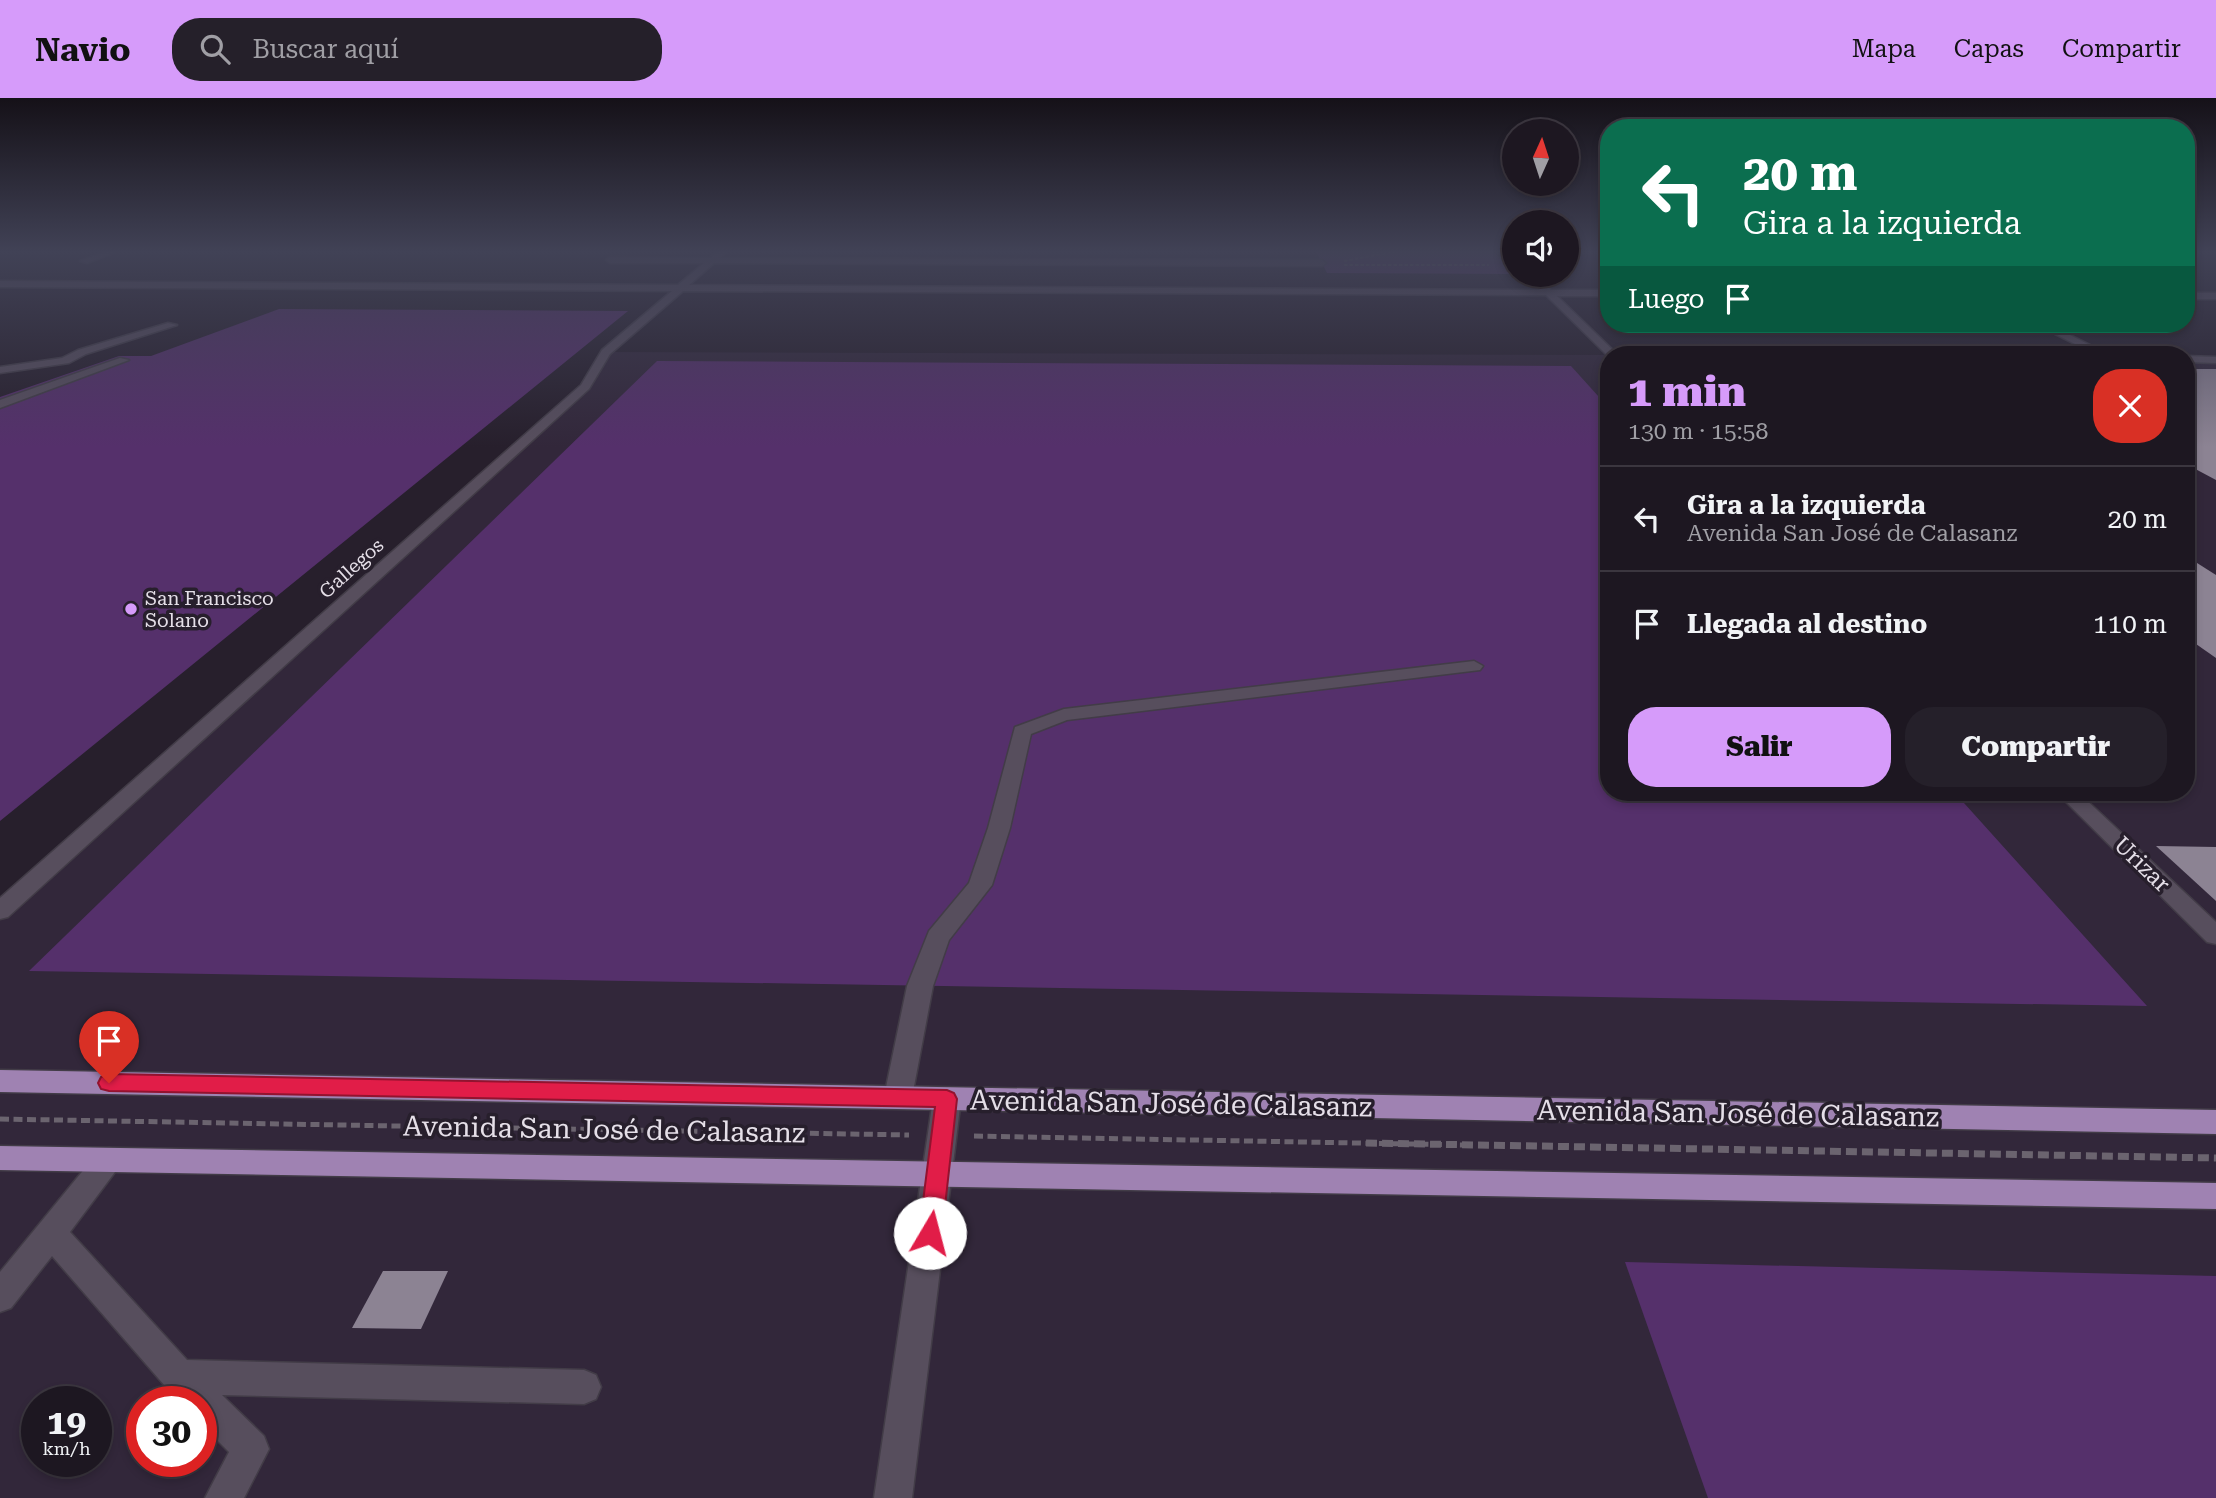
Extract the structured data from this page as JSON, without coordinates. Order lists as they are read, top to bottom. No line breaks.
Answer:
{"streets":{"main road":["Avenida San José de Calasanz"],"street":["Gallegos","Urizar"]},"places":["San Francisco Solano"],"north":"top","page":{"header":"Navio","search":"Buscar aquí","nav":["Mapa","Capas","Compartir"],"turn":["20 m","Gira a la izquierda"],"then":"Luego","heading":["1 min","130 m · 15:58"],"list":[{"name":"Gira a la izquierda","note":"Avenida San José de Calasanz","value":"20 m"},{"name":"Llegada al destino","value":"110 m"}],"buttons":["Salir","Compartir"],"speed":"19 km/h","limit":"30"}}
